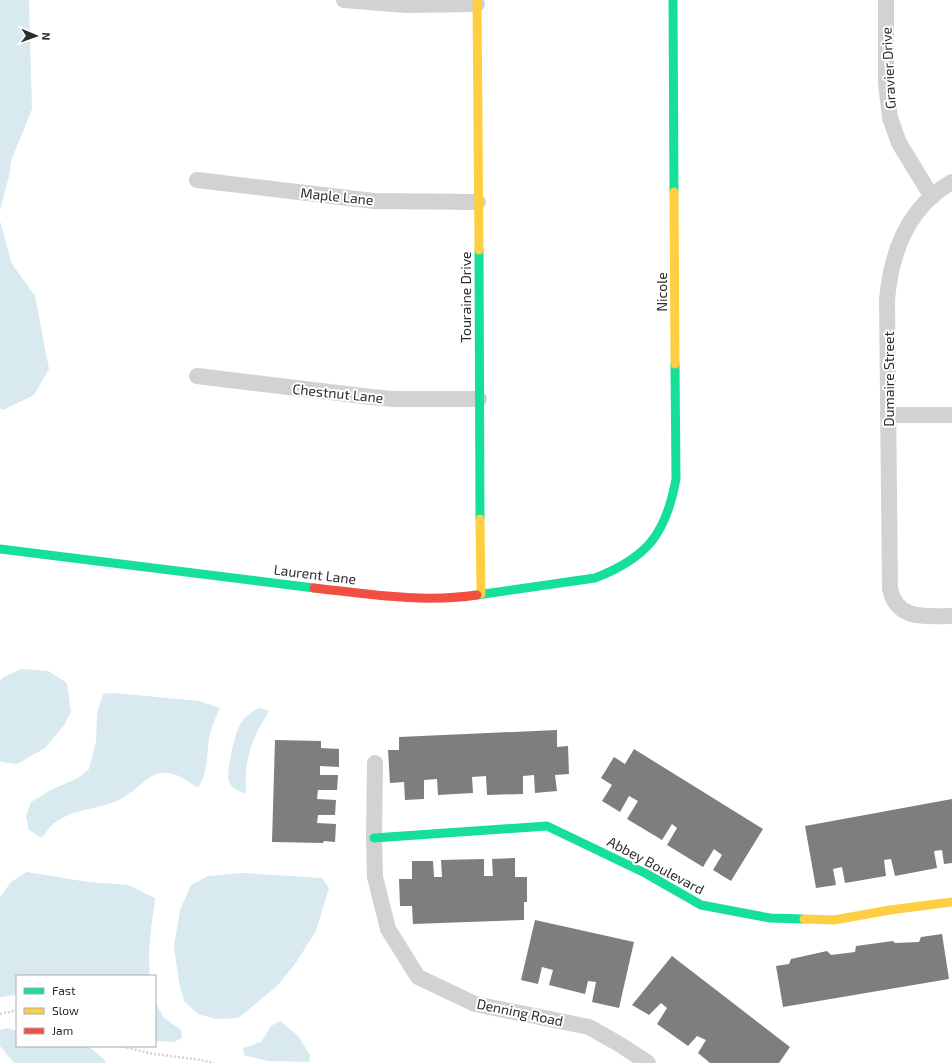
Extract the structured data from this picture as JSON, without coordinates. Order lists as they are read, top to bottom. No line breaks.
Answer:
{"streets":{"street":["Gravier Drive","Maple Lane","Nicole","Touraine Drive","Dumaire Street","Chestnut Lane","Laurent Lane","Abbey Boulevard","Denning Road"]},"crossings":[["Gravier Drive","Dumaire Street"],["Maple Lane","Touraine Drive"],["Nicole","Laurent Lane"],["Touraine Drive","Chestnut Lane"],["Touraine Drive","Laurent Lane"],["Abbey Boulevard","Denning Road"]],"legend":["Fast","Slow","Jam"],"north":"right"}
